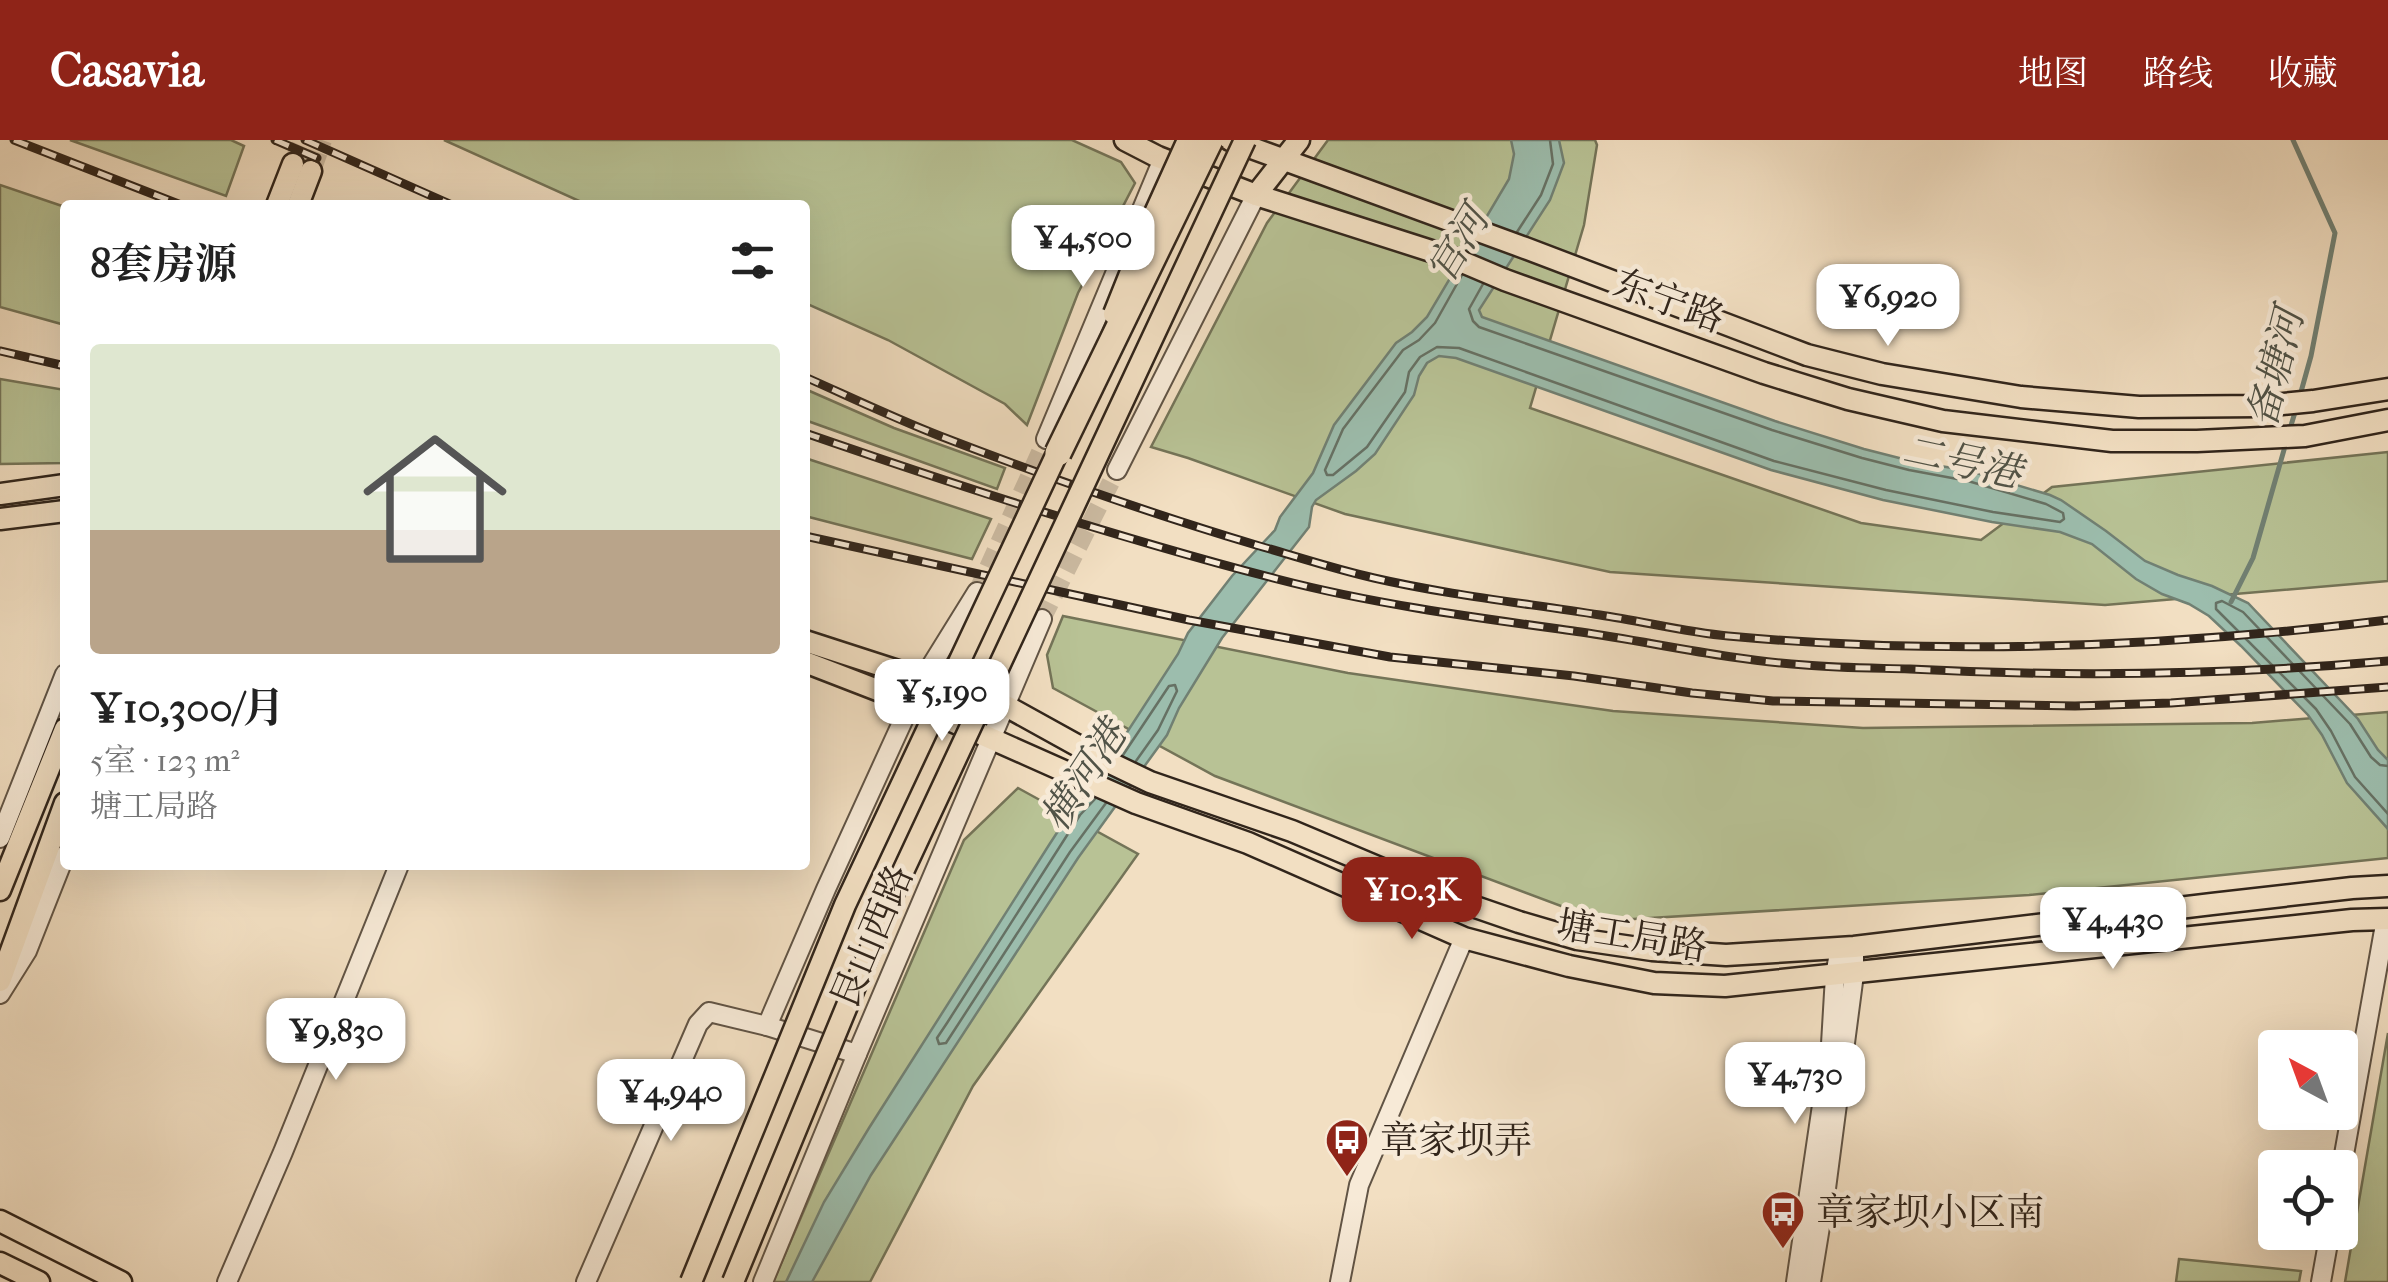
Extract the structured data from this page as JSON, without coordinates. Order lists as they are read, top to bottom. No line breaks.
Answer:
{"streets":{"main road":["东宁路","塘工局路"],"street":["艮山西路"]},"crossings":[["塘工局路","艮山西路"]],"water":["官河","备塘河","二号港","横河港"],"places":{"bus stop":["章家坝弄","章家坝小区南"]},"north":"top left","page":{"header":"Casavia","nav":["地图","路线","收藏"],"heading":"8套房源","price":["¥4,500","¥6,920","¥5,190","¥10.3K","¥4,430","¥9,830","¥4,730","¥4,940"],"list":[{"name":"¥10,300/月","note":"5室 · 123 m² · 塘工局路"}]}}
